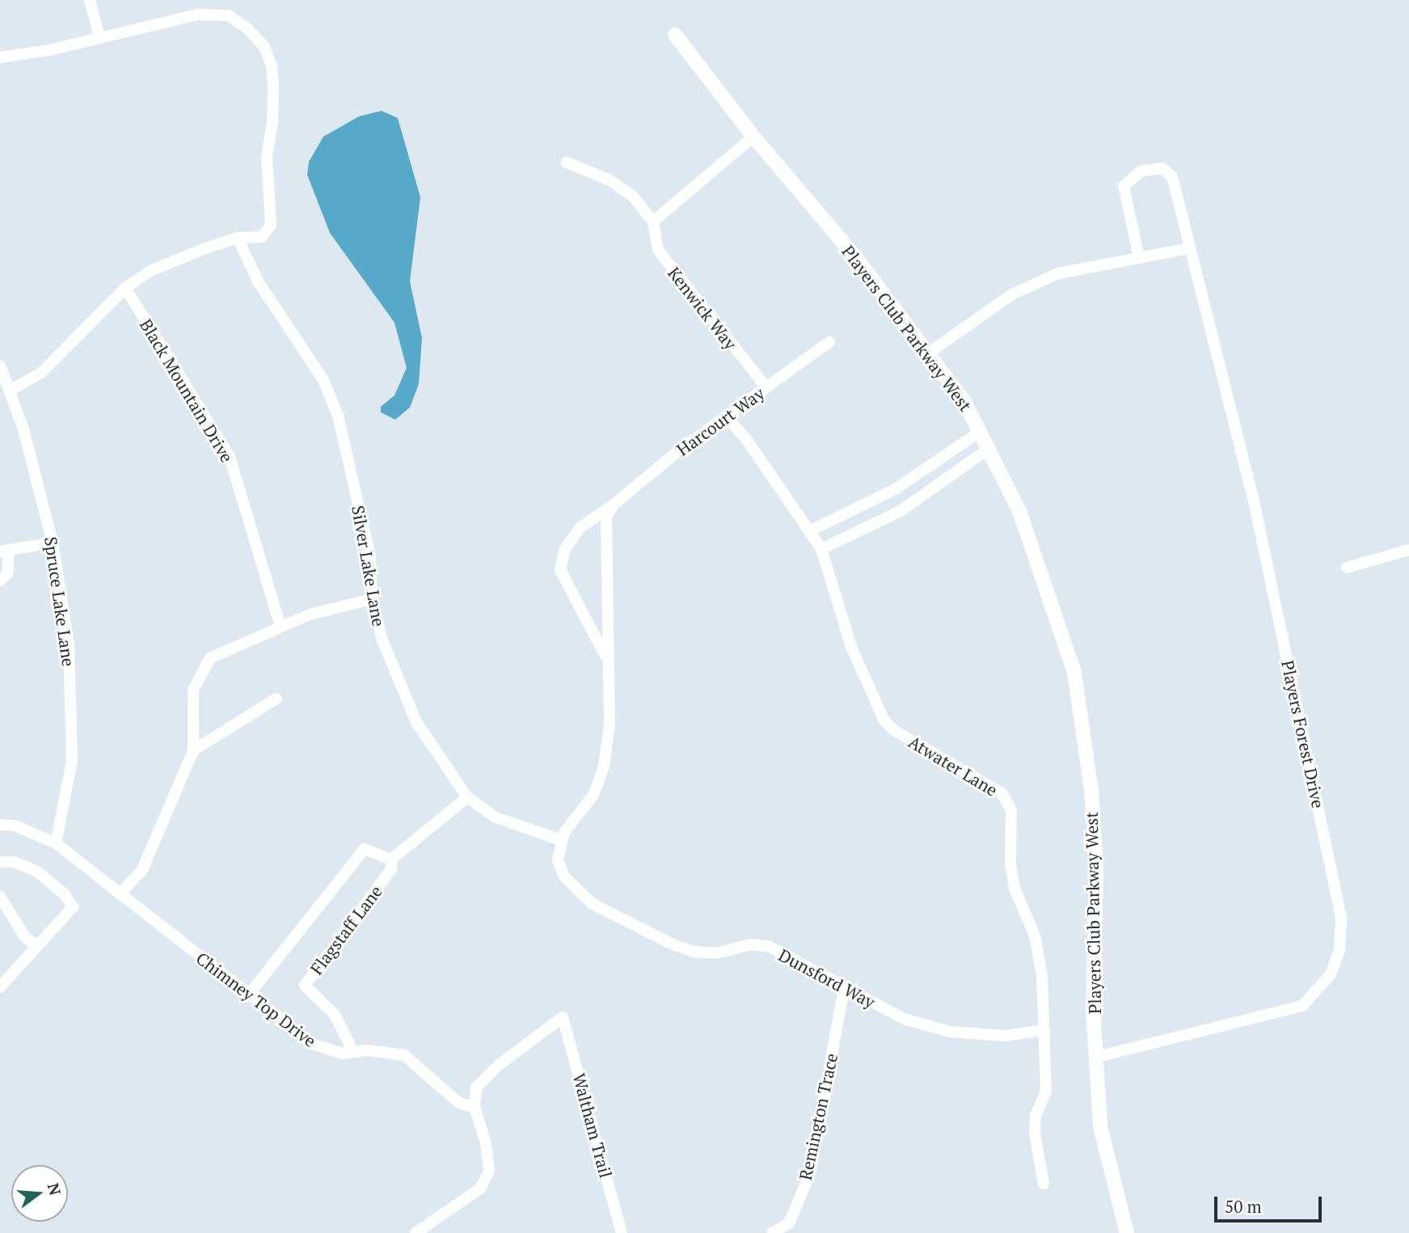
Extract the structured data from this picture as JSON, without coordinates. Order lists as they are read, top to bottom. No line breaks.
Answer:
{"streets":{"street":["Kenwick Way","Players Club Parkway West","Black Mountain Drive","Harcourt Way","Silver Lake Lane","Spruce Lake Lane","Players Forest Drive","Atwater Lane","Flagstaff Lane","Dunsford Way","Chimney Top Drive","Remington Trace","Waltham Trail"]},"crossings":[["Kenwick Way","Harcourt Way"],["Players Club Parkway West","Players Forest Drive"],["Harcourt Way","Silver Lake Lane"],["Harcourt Way","Dunsford Way"],["Silver Lake Lane","Dunsford Way"],["Spruce Lake Lane","Chimney Top Drive"],["Atwater Lane","Dunsford Way"],["Flagstaff Lane","Chimney Top Drive"],["Dunsford Way","Remington Trace"],["Chimney Top Drive","Waltham Trail"]],"scale_bar":"50 m","north":"right"}
